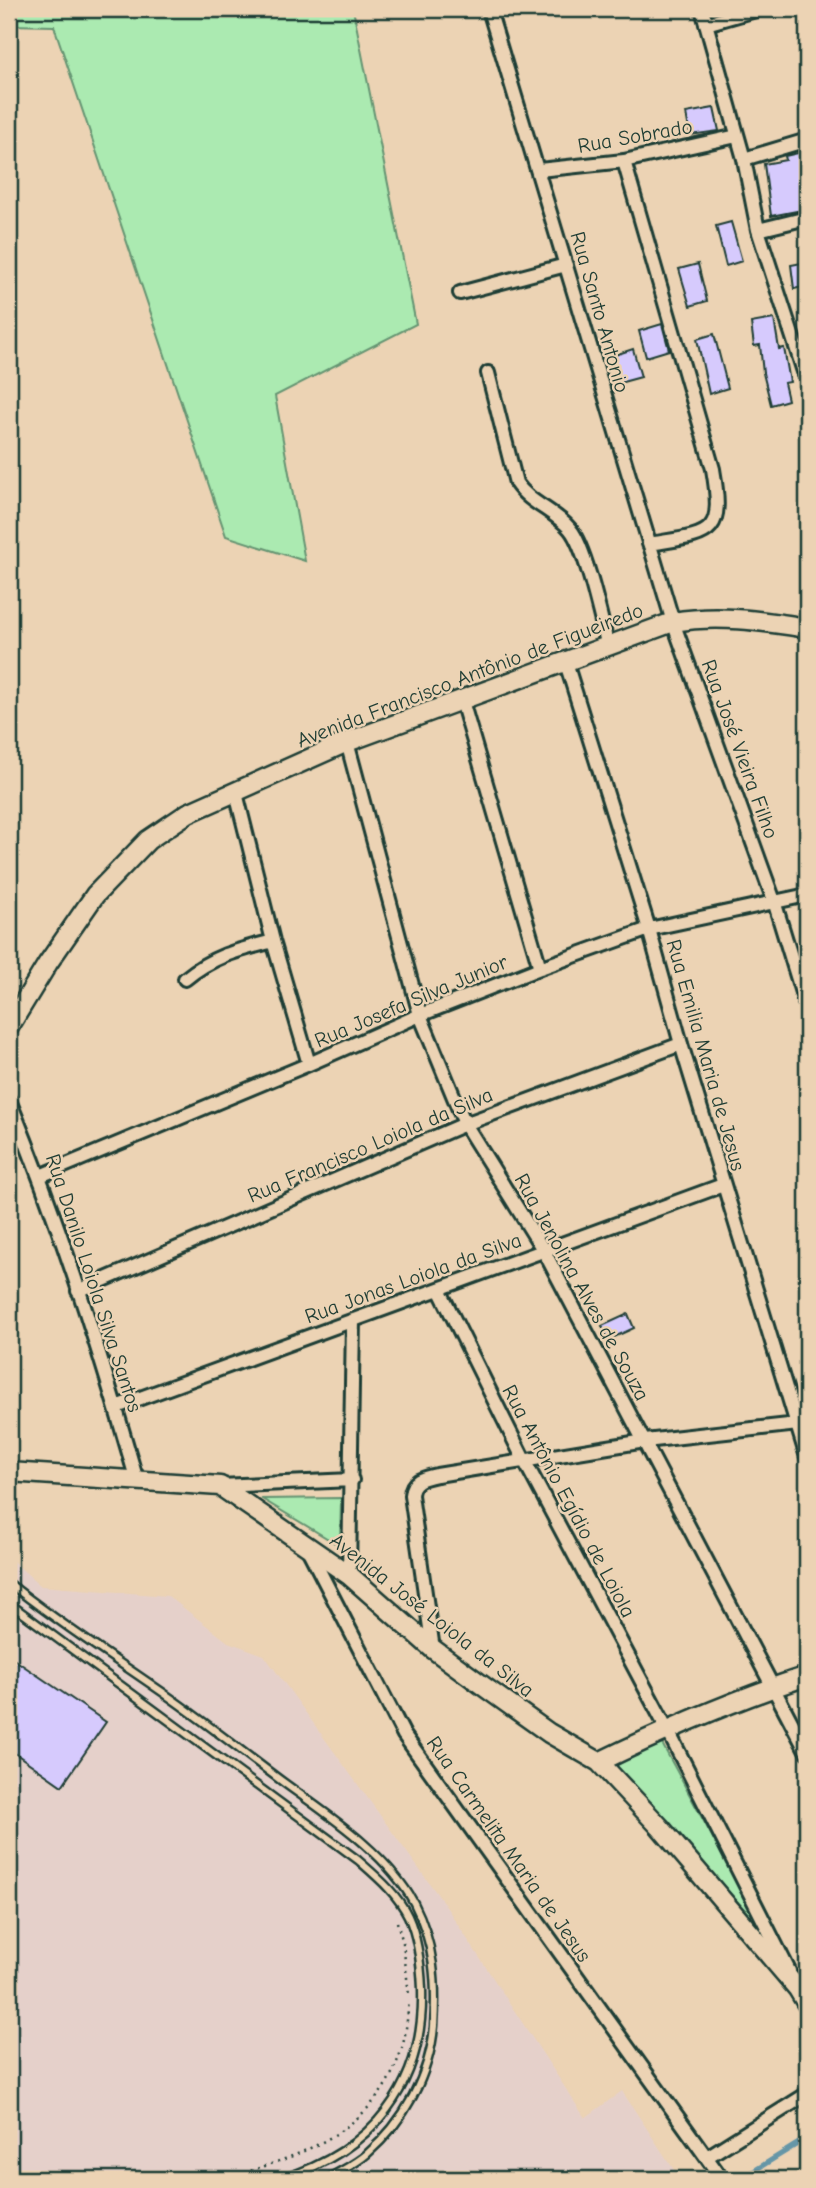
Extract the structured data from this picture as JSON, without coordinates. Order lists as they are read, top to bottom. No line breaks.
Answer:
{"streets":{"street":["Rua Sobrado","Rua Santo Antonio","Avenida Francisco Antônio de Figueiredo","Rua José Vieira Filho","Rua Josefa Silva Junior","Rua Emilia Maria de Jesus","Rua Francisco Loiola da Silva","Rua Jonas Loiola da Silva","Rua Danilo Loiola Silva Santos","Rua Jenolina Alves de Souza","Rua Antônio Egídio de Loiola","Avenida José Loiola da Silva","Rua Carmelita Maria de Jesus"]},"crossings":[["Rua Sobrado","Rua Santo Antonio"],["Rua Santo Antonio","Avenida Francisco Antônio de Figueiredo"],["Rua Santo Antonio","Rua José Vieira Filho"],["Avenida Francisco Antônio de Figueiredo","Rua José Vieira Filho"],["Avenida Francisco Antônio de Figueiredo","Rua Emilia Maria de Jesus"],["Avenida Francisco Antônio de Figueiredo","Rua Jenolina Alves de Souza"],["Rua José Vieira Filho","Rua Josefa Silva Junior"],["Rua Josefa Silva Junior","Rua Emilia Maria de Jesus"],["Rua Josefa Silva Junior","Rua Danilo Loiola Silva Santos"],["Rua Josefa Silva Junior","Rua Jenolina Alves de Souza"],["Rua Emilia Maria de Jesus","Rua Francisco Loiola da Silva"],["Rua Emilia Maria de Jesus","Rua Jonas Loiola da Silva"],["Rua Francisco Loiola da Silva","Rua Danilo Loiola Silva Santos"],["Rua Francisco Loiola da Silva","Rua Jenolina Alves de Souza"],["Rua Jonas Loiola da Silva","Rua Danilo Loiola Silva Santos"],["Rua Jonas Loiola da Silva","Rua Jenolina Alves de Souza"],["Rua Jonas Loiola da Silva","Rua Antônio Egídio de Loiola"],["Rua Antônio Egídio de Loiola","Avenida José Loiola da Silva"],["Avenida José Loiola da Silva","Rua Carmelita Maria de Jesus"]]}
